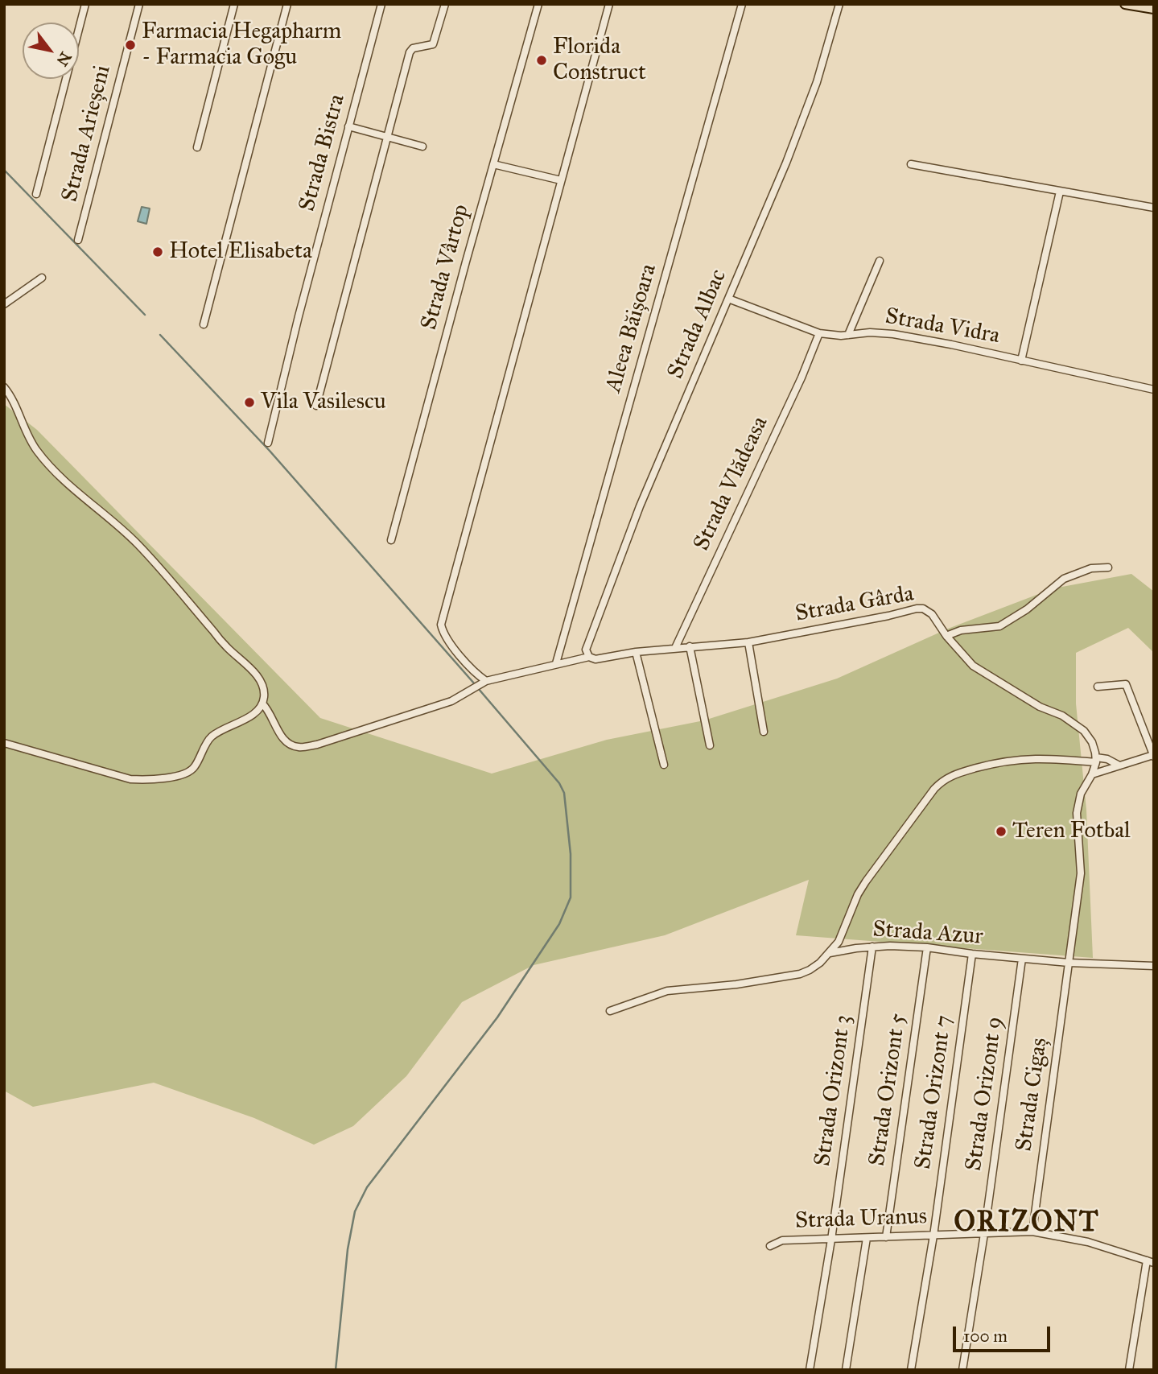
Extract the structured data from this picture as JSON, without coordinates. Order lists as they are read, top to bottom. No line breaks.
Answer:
{"streets":{"street":["Strada Arieșeni","Strada Bistra","Strada Vârtop","Strada Albac","Strada Vidra","Aleea Băișoara","Strada Vlădeasa","Strada Gârda","Strada Azur","Strada Orizont 5","Strada Orizont 3","Strada Orizont 7","Strada Orizont 9","Strada Cigaș","Strada Uranus"]},"crossings":[["Strada Albac","Strada Vidra"],["Strada Albac","Strada Gârda"],["Strada Vidra","Strada Vlădeasa"],["Aleea Băișoara","Strada Gârda"],["Strada Vlădeasa","Strada Gârda"],["Strada Azur","Strada Orizont 5"],["Strada Azur","Strada Orizont 3"],["Strada Azur","Strada Orizont 7"],["Strada Azur","Strada Orizont 9"],["Strada Azur","Strada Cigaș"],["Strada Orizont 5","Strada Uranus"],["Strada Orizont 3","Strada Uranus"],["Strada Orizont 7","Strada Uranus"],["Strada Orizont 9","Strada Uranus"],["Strada Cigaș","Strada Uranus"]],"districts":["ORIZONT"],"places":["Farmacia Hegapharm - Farmacia Gogu","Florida Construct","Hotel Elisabeta","Vila Vasilescu","Teren Fotbal"],"scale_bar":"100 m","north":"bottom right"}
